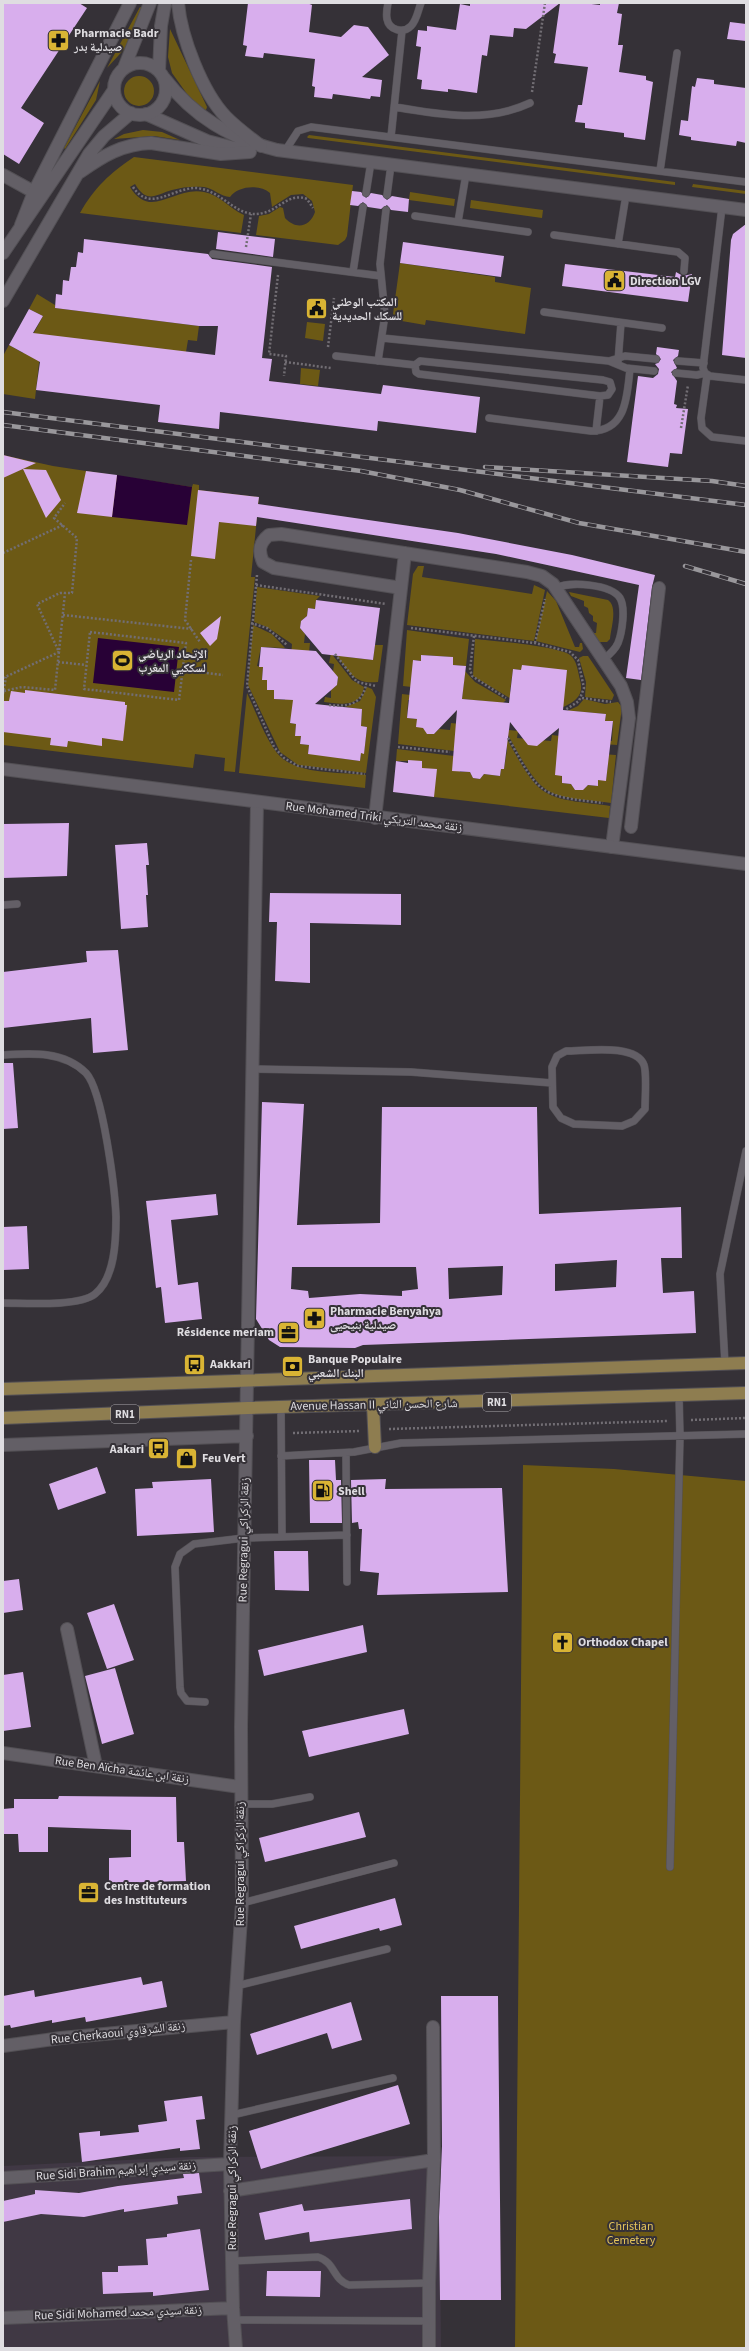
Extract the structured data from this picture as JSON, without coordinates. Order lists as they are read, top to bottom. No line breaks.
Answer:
{"streets":{"main road":["RN1","Avenue Hassan II شارع الحسن الثاني"],"street":["Rue Mohamed Triki زنقة محمد التريكي","Rue Regragui زنقة الركراكي","Rue Ben Aïcha زنقة ابن عائشة","Rue Cherkaoui زنقة الشرقاوي","Rue Sidi Brahim زنقة سيدي إبراهيم","Rue Sidi Mohamed زنقة سيدي محمد"]},"crossings":[["Rue Mohamed Triki زنقة محمد التريكي","Rue Regragui زنقة الركراكي"],["Avenue Hassan II شارع الحسن الثاني","Rue Regragui زنقة الركراكي"],["Rue Regragui زنقة الركراكي","Rue Ben Aïcha زنقة ابن عائشة"],["Rue Regragui زنقة الركراكي","Rue Cherkaoui زنقة الشرقاوي"],["Rue Regragui زنقة الركراكي","Rue Sidi Brahim زنقة سيدي إبراهيم"],["Rue Regragui زنقة الركراكي","Rue Sidi Mohamed زنقة سيدي محمد"]],"parks":["Christian Cemetery"],"places":{"pharmacy":["Pharmacie Badr صيدلية بدر","Pharmacie Benyahya صيدلية بنيحيى"],"public building":["Direction LGV","المكتب الوطني للسكك الحديدية"],"sports":["الإتحاد الرياضي لسككيي المغرب"],"office":["Résidence meriam","Centre de formation des Instituteurs"],"bus stop":["Aakkari","Aakari"],"bank":["Banque Populaire البنك الشعبي"],"shop":["Feu Vert"],"fuel station":["Shell"],"church":["Orthodox Chapel"]}}
